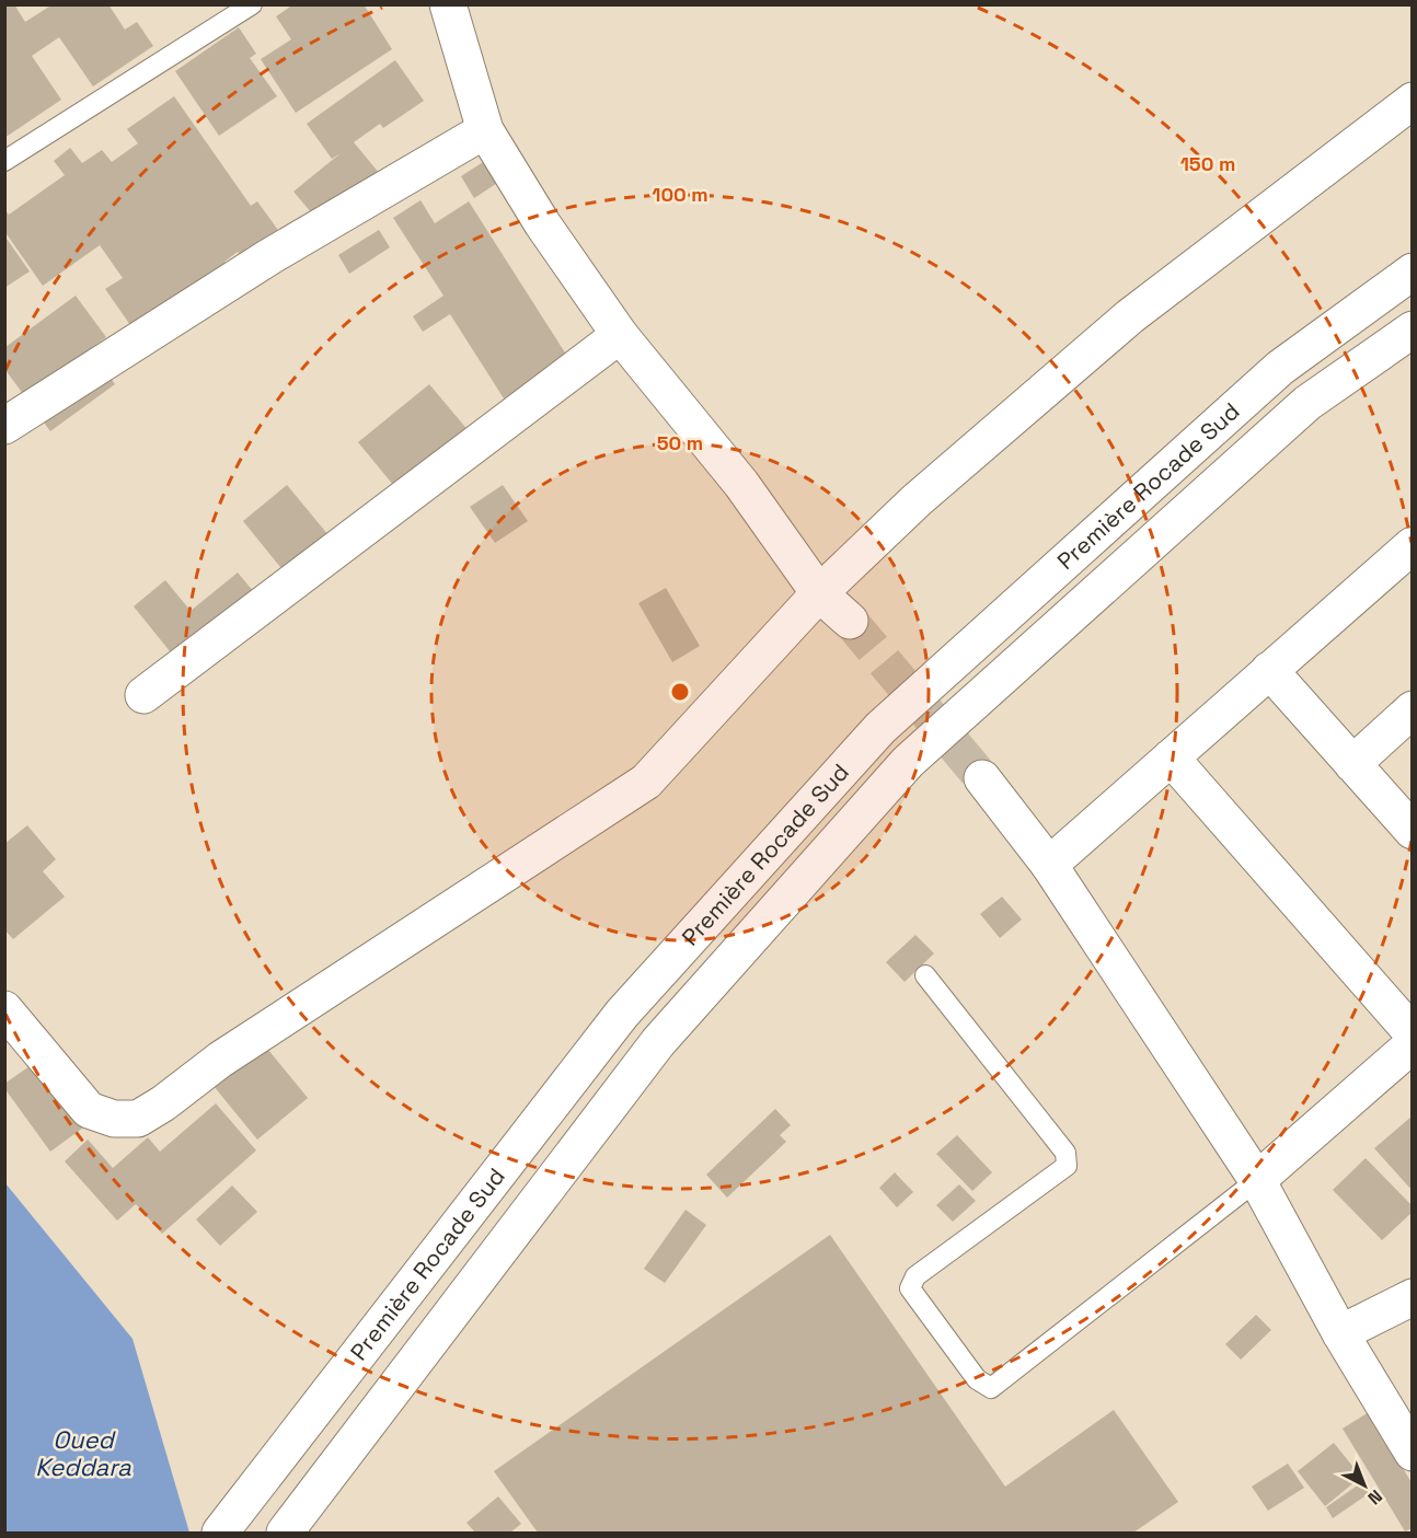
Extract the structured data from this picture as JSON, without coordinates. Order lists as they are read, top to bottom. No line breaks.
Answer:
{"streets":{"main road":["Première Rocade Sud"]},"water":["Oued Keddara"],"north":"bottom right","rings":["150 m","100 m","50 m"]}
